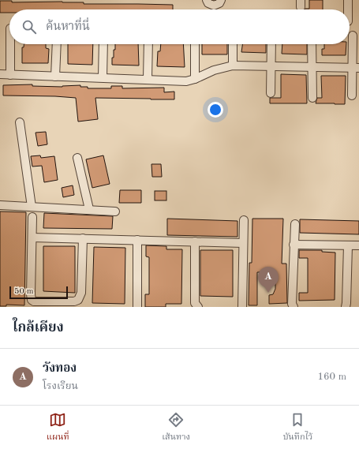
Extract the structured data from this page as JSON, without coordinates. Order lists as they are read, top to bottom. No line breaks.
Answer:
{"scale_bar":"50 m","page":{"search":"ค้นหาที่นี่","pins":"A","scale":"50 m","heading":"ใกล้เคียง","list":[{"mark":"A","name":"วังทอง","note":"โรงเรียน","value":"160 m"}],"nav":["แผนที่","เส้นทาง","บันทึกไว้"]}}
